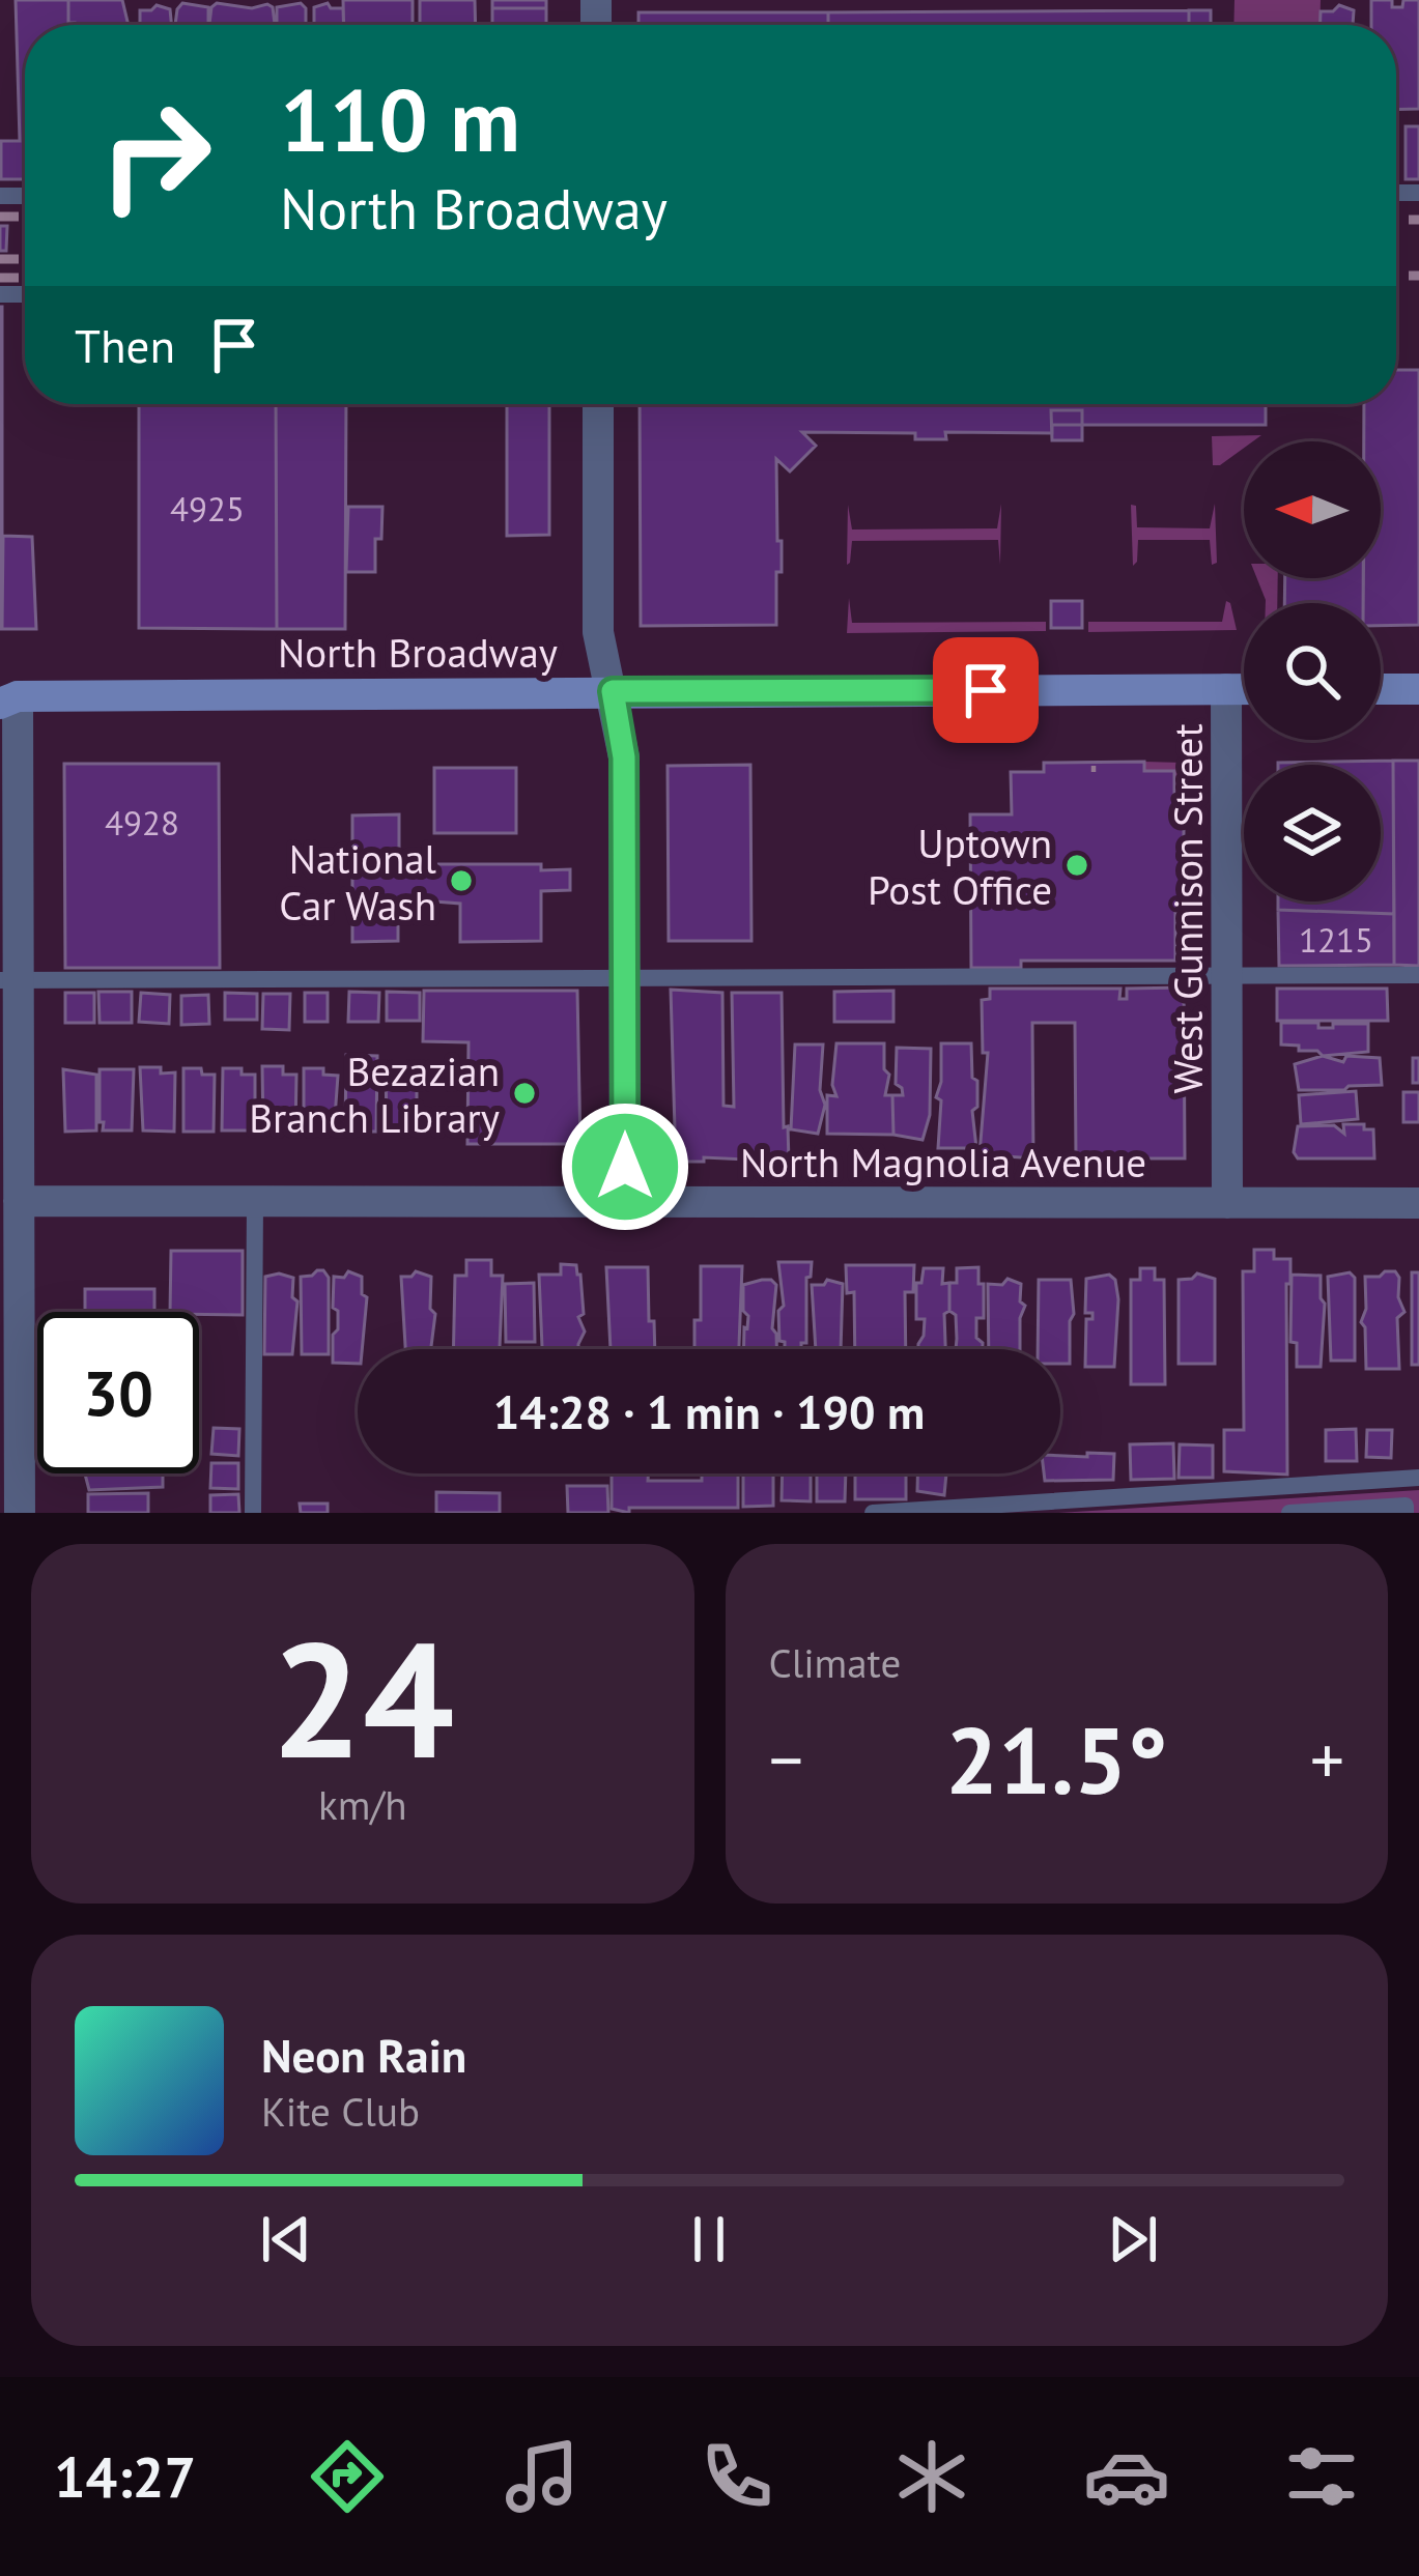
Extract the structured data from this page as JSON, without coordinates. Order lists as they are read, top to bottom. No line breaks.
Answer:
{"streets":{"main road":["North Broadway"],"street":["West Gunnison Street","North Magnolia Avenue"]},"crossings":[["North Broadway","West Gunnison Street"],["West Gunnison Street","North Magnolia Avenue"]],"places":["Uptown Post Office","National Car Wash","Bezazian Branch Library"],"house_numbers":["4925","4928","1215"],"north":"left","page":{"turn":["110 m","North Broadway"],"then":"Then","limit":"30","trip":"14:28 · 1 min · 190 m","tile":[["24","km/h"],"Climate"],"heat":["−","21.5°","+"],"song":["Neon Rain","Kite Club"],"tabs":"14:27"}}
